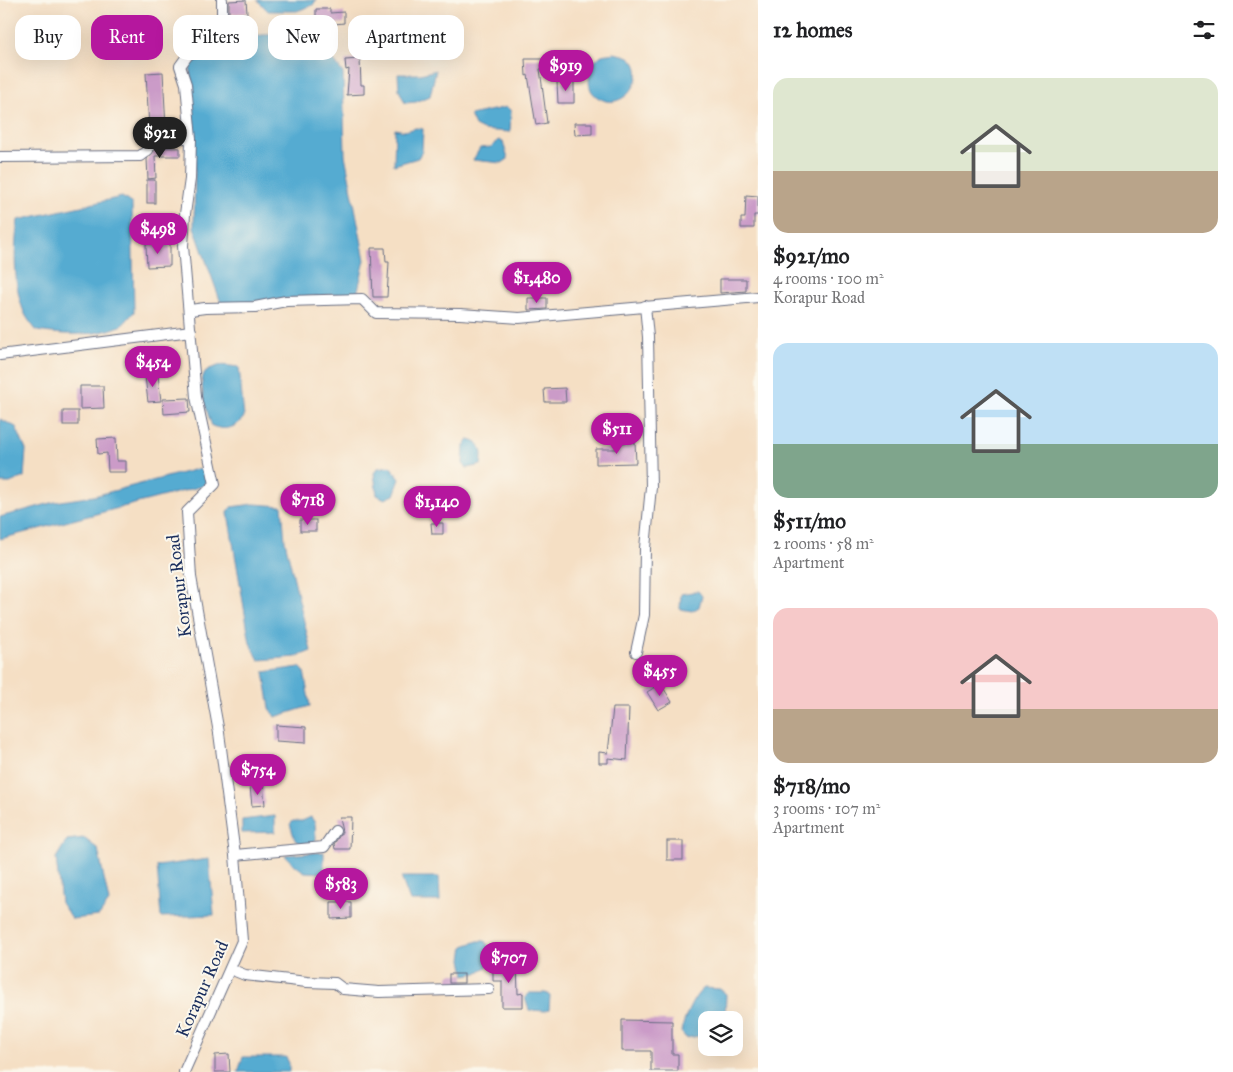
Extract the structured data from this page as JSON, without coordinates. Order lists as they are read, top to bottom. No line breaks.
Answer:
{"streets":{"street":["Korapur Road"]},"page":{"heading":"12 homes","chip":["Buy","Rent","Filters","New","Apartment"],"price":["$919","$921","$498","$1,480","$454","$511","$718","$1,140","$455","$754","$583","$707"],"list":[{"name":"$921/mo","note":"4 rooms · 100 m² · Korapur Road"},{"name":"$511/mo","note":"2 rooms · 58 m² · Apartment"},{"name":"$718/mo","note":"3 rooms · 107 m² · Apartment"}]}}
